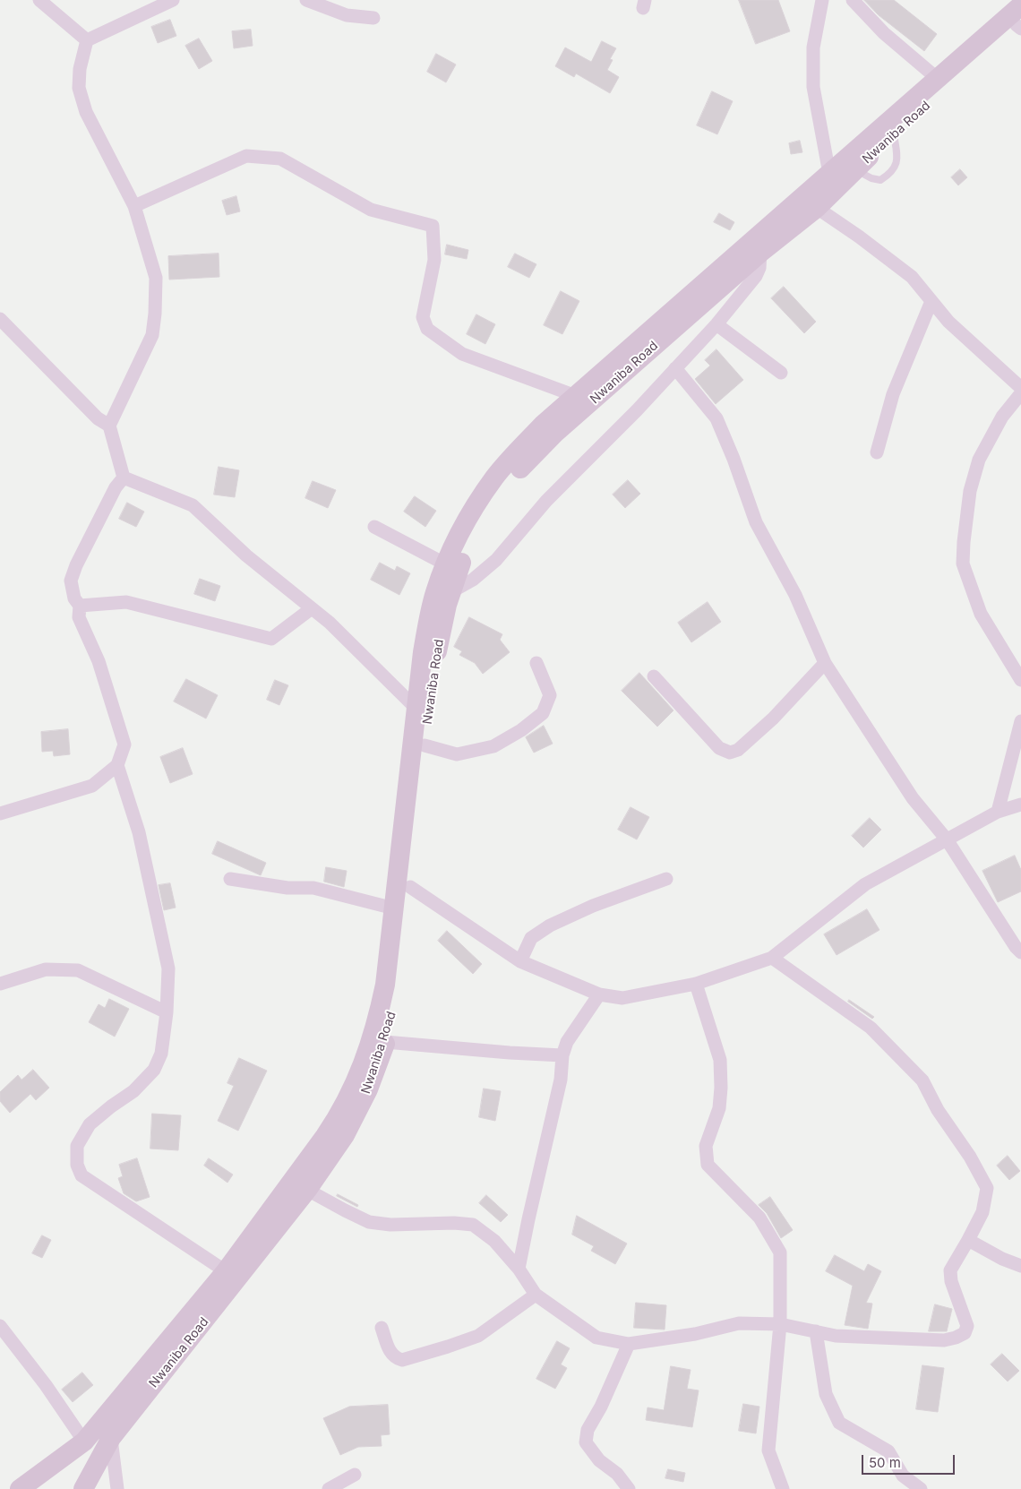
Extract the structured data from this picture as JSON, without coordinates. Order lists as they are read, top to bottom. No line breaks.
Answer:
{"streets":{"main road":["Nwaniba Road"]},"scale_bar":"50 m"}
